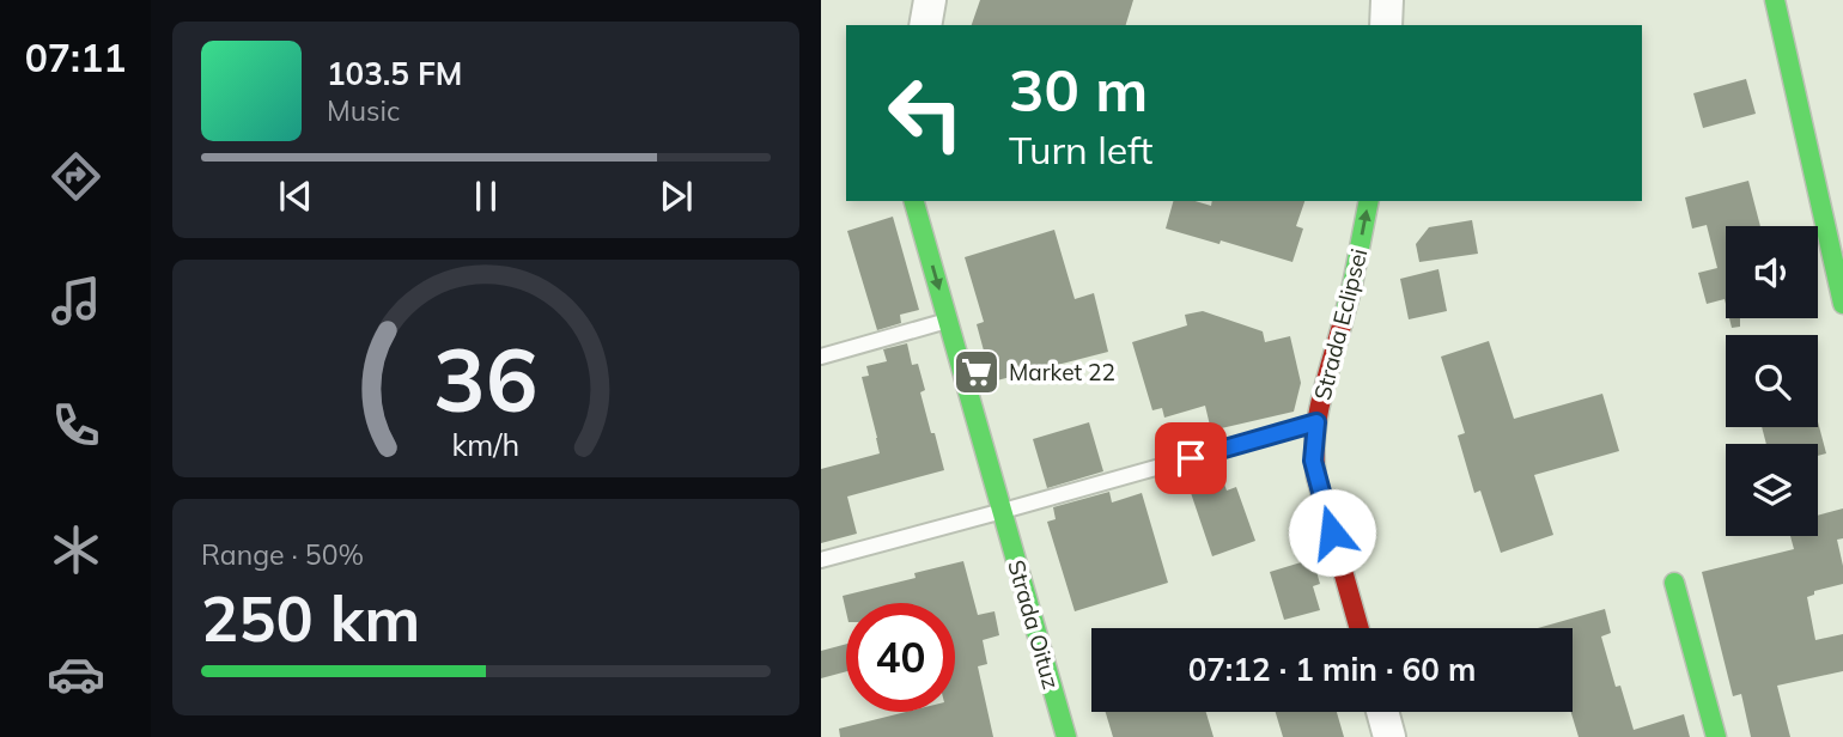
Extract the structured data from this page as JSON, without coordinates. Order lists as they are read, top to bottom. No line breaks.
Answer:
{"streets":{"street":["Strada Eclipsei","Strada Oituz"]},"one_way":["Strada Eclipsei"],"places":{"supermarket":["Market 22"]},"page":{"tabs":"07:11","turn":["30 m","Turn left"],"song":["103.5 FM","Music"],"tile":["Range · 50%","250 km"],"limit":"40","trip":"07:12 · 1 min · 60 m","gauge":["36","km/h"]}}
